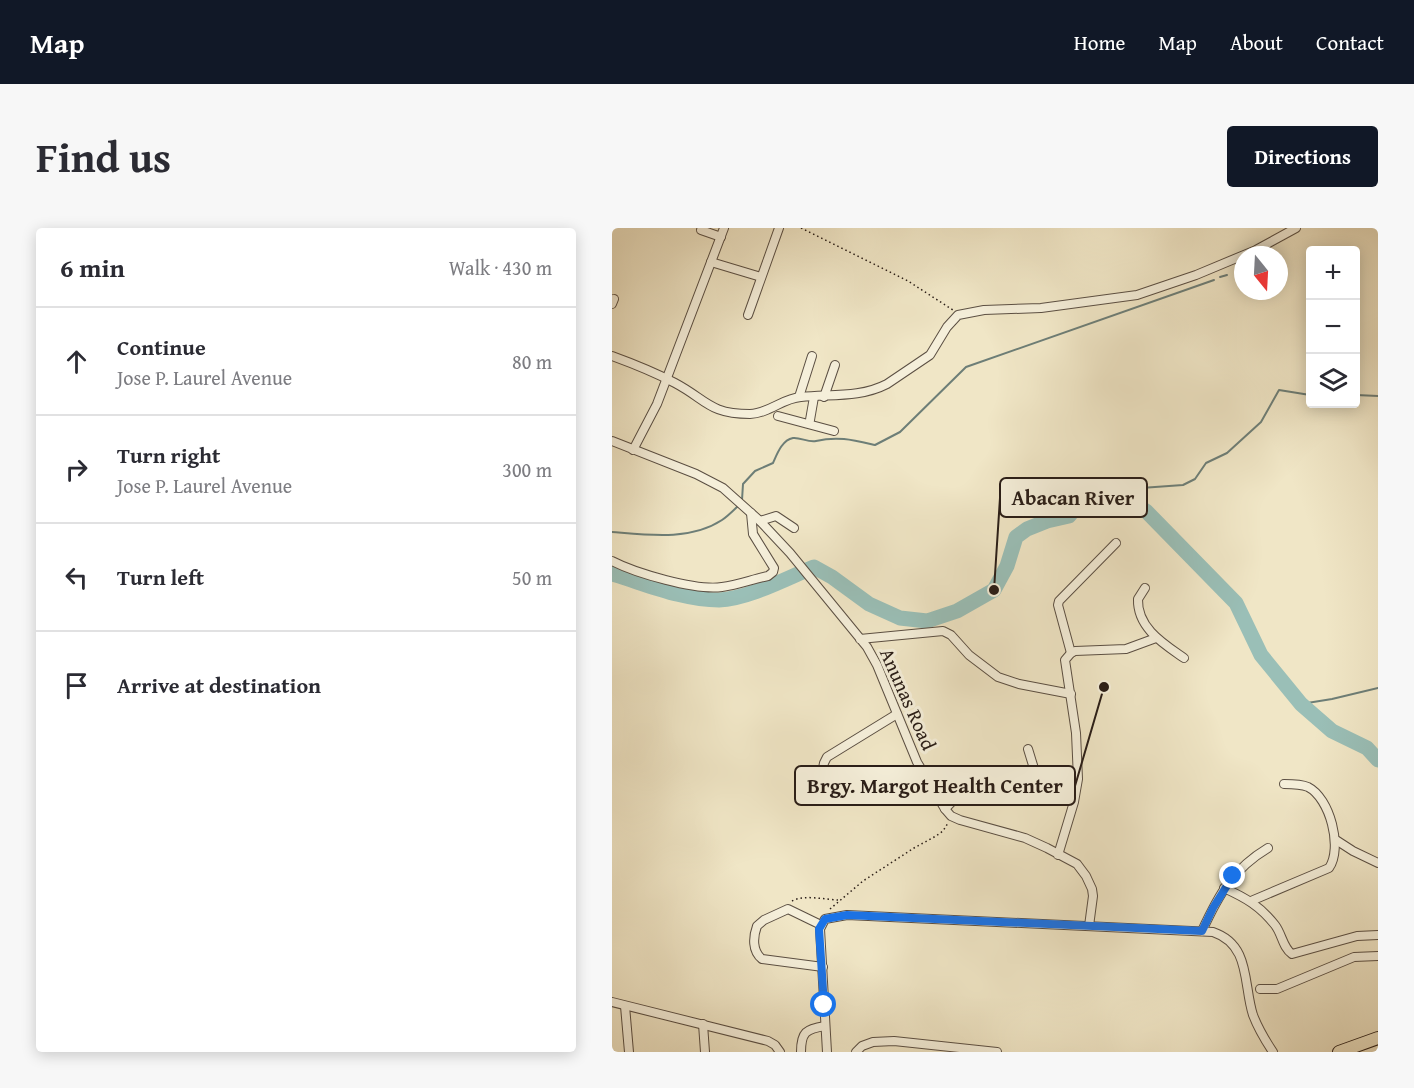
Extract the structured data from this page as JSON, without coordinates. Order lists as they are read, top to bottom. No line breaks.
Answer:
{"streets":{"street":["Anunas Road"]},"places":["Abacan River","Brgy. Margot Health Center"],"north":"bottom","page":{"header":"Map","nav":["Home","Map","About","Contact"],"title":"Find us","buttons":"Directions","heading":["6 min","Walk · 430 m"],"map_buttons":["+","−"],"list":[["Continue","Jose P. Laurel Avenue","80 m"],["Turn right","Jose P. Laurel Avenue","300 m"],["Turn left","50 m"],"Arrive at destination"]}}
